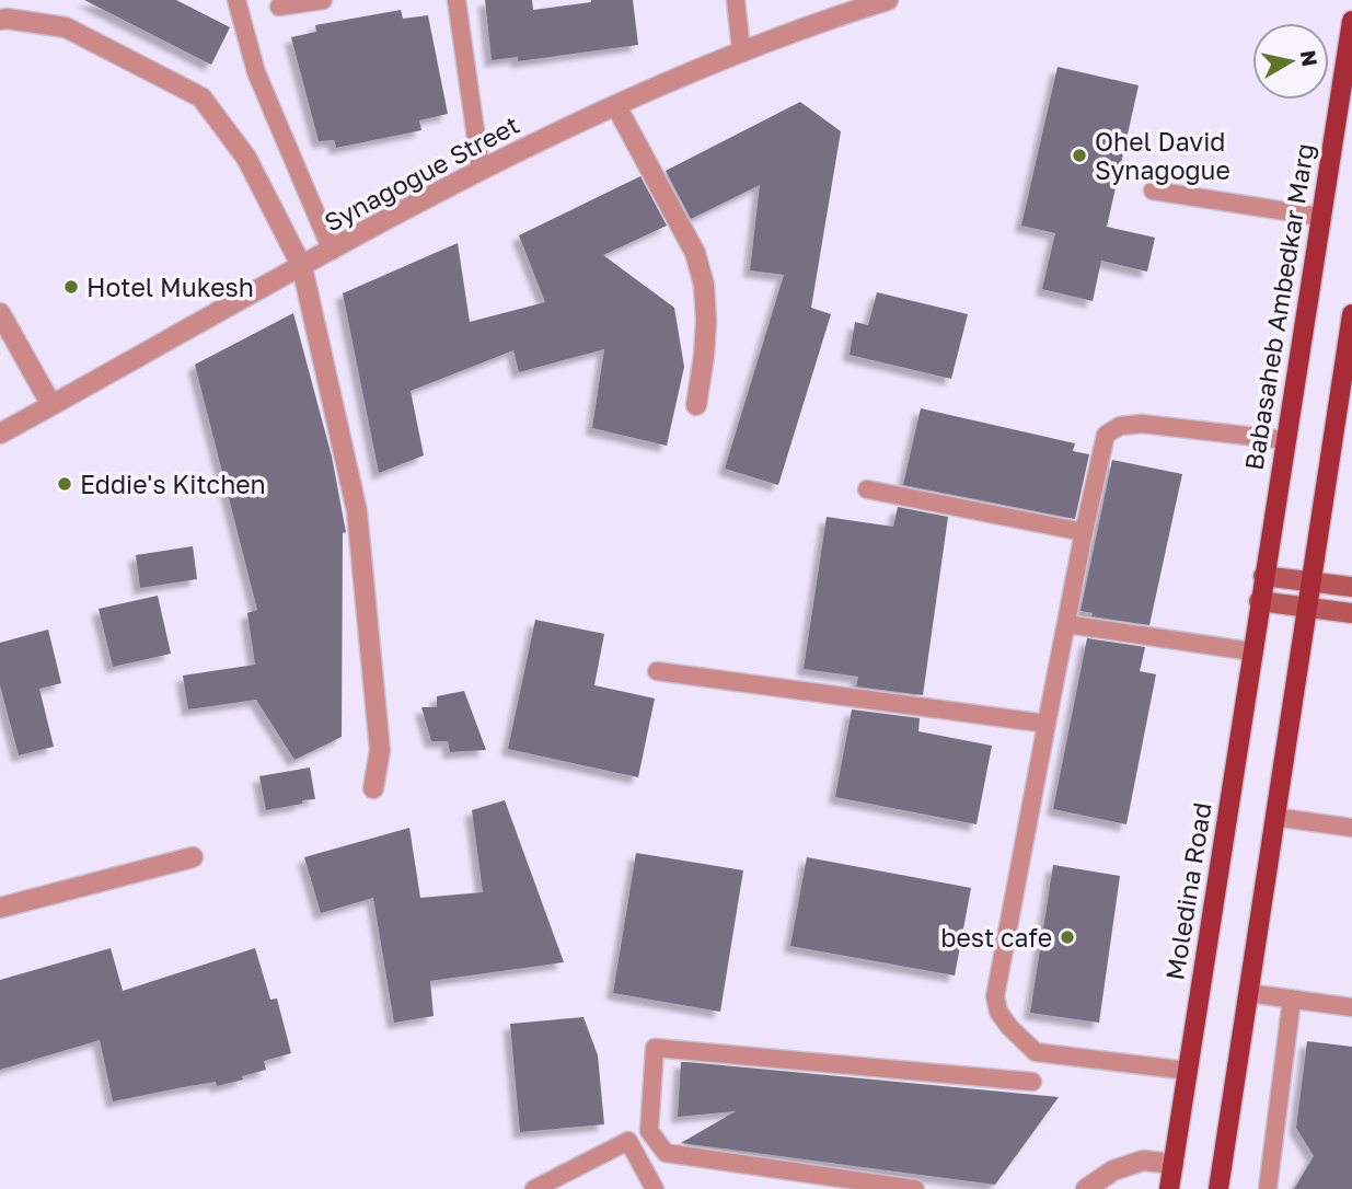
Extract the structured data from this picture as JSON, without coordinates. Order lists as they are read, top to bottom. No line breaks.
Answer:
{"streets":{"main road":["Babasaheb Ambedkar Marg","Moledina Road"],"street":["Synagogue Street"]},"crossings":[["Babasaheb Ambedkar Marg","Moledina Road"]],"places":["Ohel David Synagogue","Hotel Mukesh","Eddie's Kitchen","best cafe"],"north":"right"}
